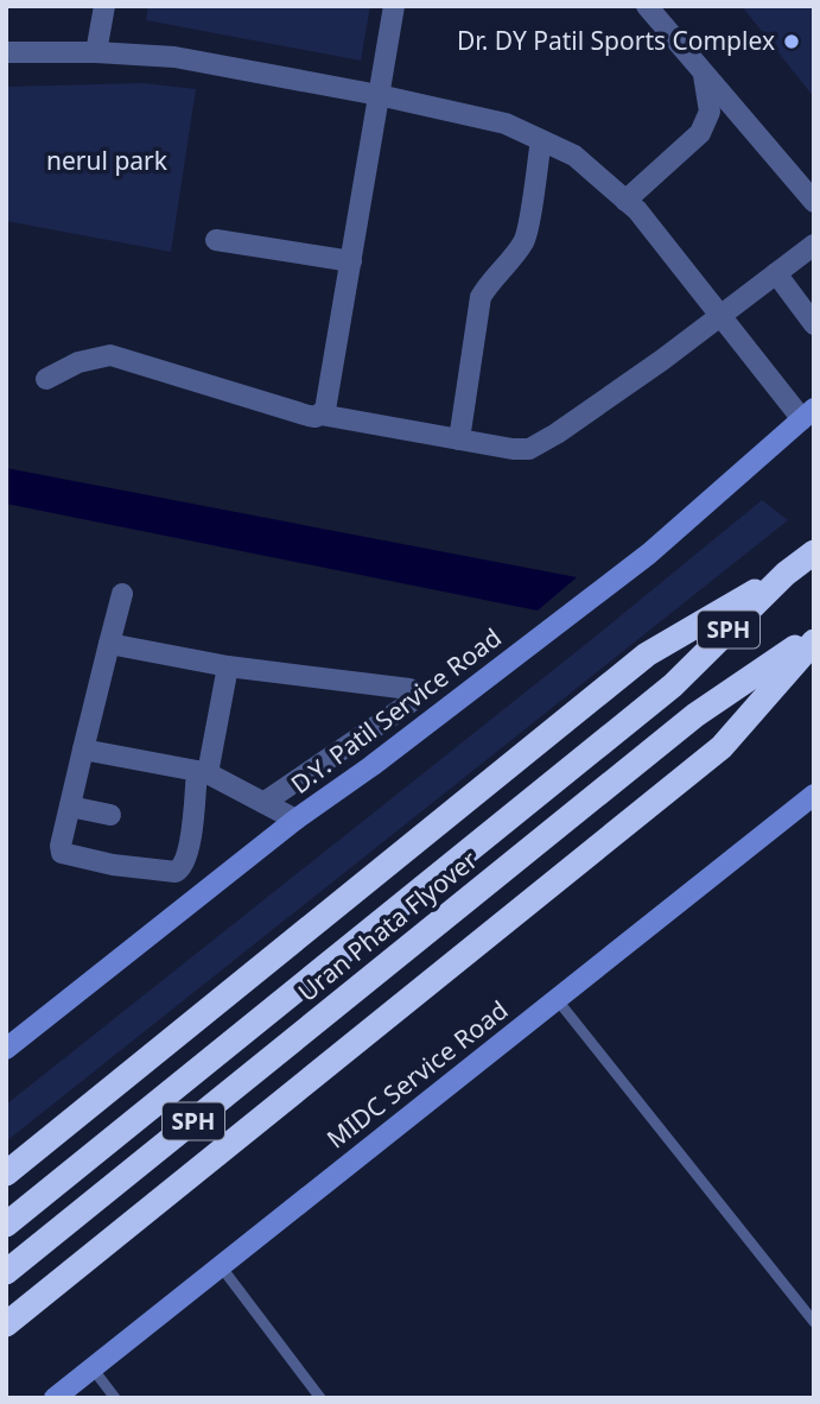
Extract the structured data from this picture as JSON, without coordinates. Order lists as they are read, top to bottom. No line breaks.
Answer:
{"streets":{"highway":["SPH","Uran Phata Flyover"],"street":["D.Y. Patil Service Road","MIDC Service Road"]},"crossings":[["SPH","Uran Phata Flyover"]],"parks":["nerul park"],"places":["Dr. DY Patil Sports Complex"]}
